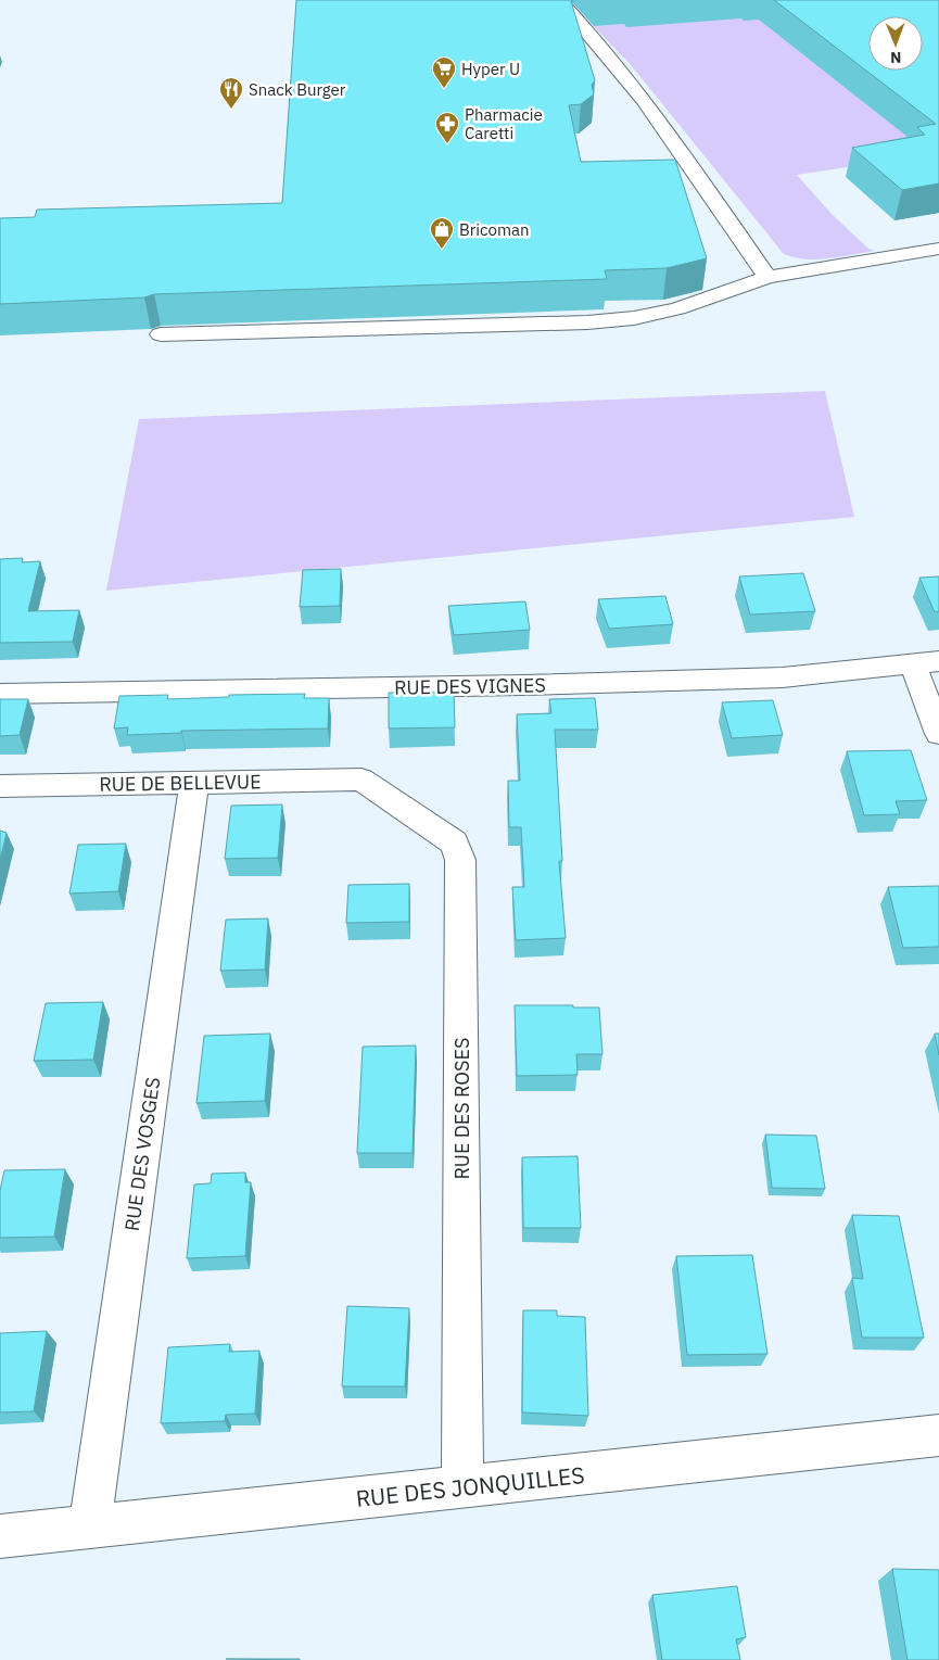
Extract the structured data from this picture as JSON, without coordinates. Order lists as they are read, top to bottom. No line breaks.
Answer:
{"streets":{"street":["RUE DES VIGNES","RUE DE BELLEVUE","RUE DES ROSES","RUE DES VOSGES","RUE DES JONQUILLES"]},"crossings":[["RUE DE BELLEVUE","RUE DES ROSES"],["RUE DE BELLEVUE","RUE DES VOSGES"],["RUE DES ROSES","RUE DES JONQUILLES"],["RUE DES VOSGES","RUE DES JONQUILLES"]],"places":{"supermarket":["Hyper U"],"restaurant":["Snack Burger"],"pharmacy":["Pharmacie Caretti"],"shop":["Bricoman"]},"north":"bottom"}
